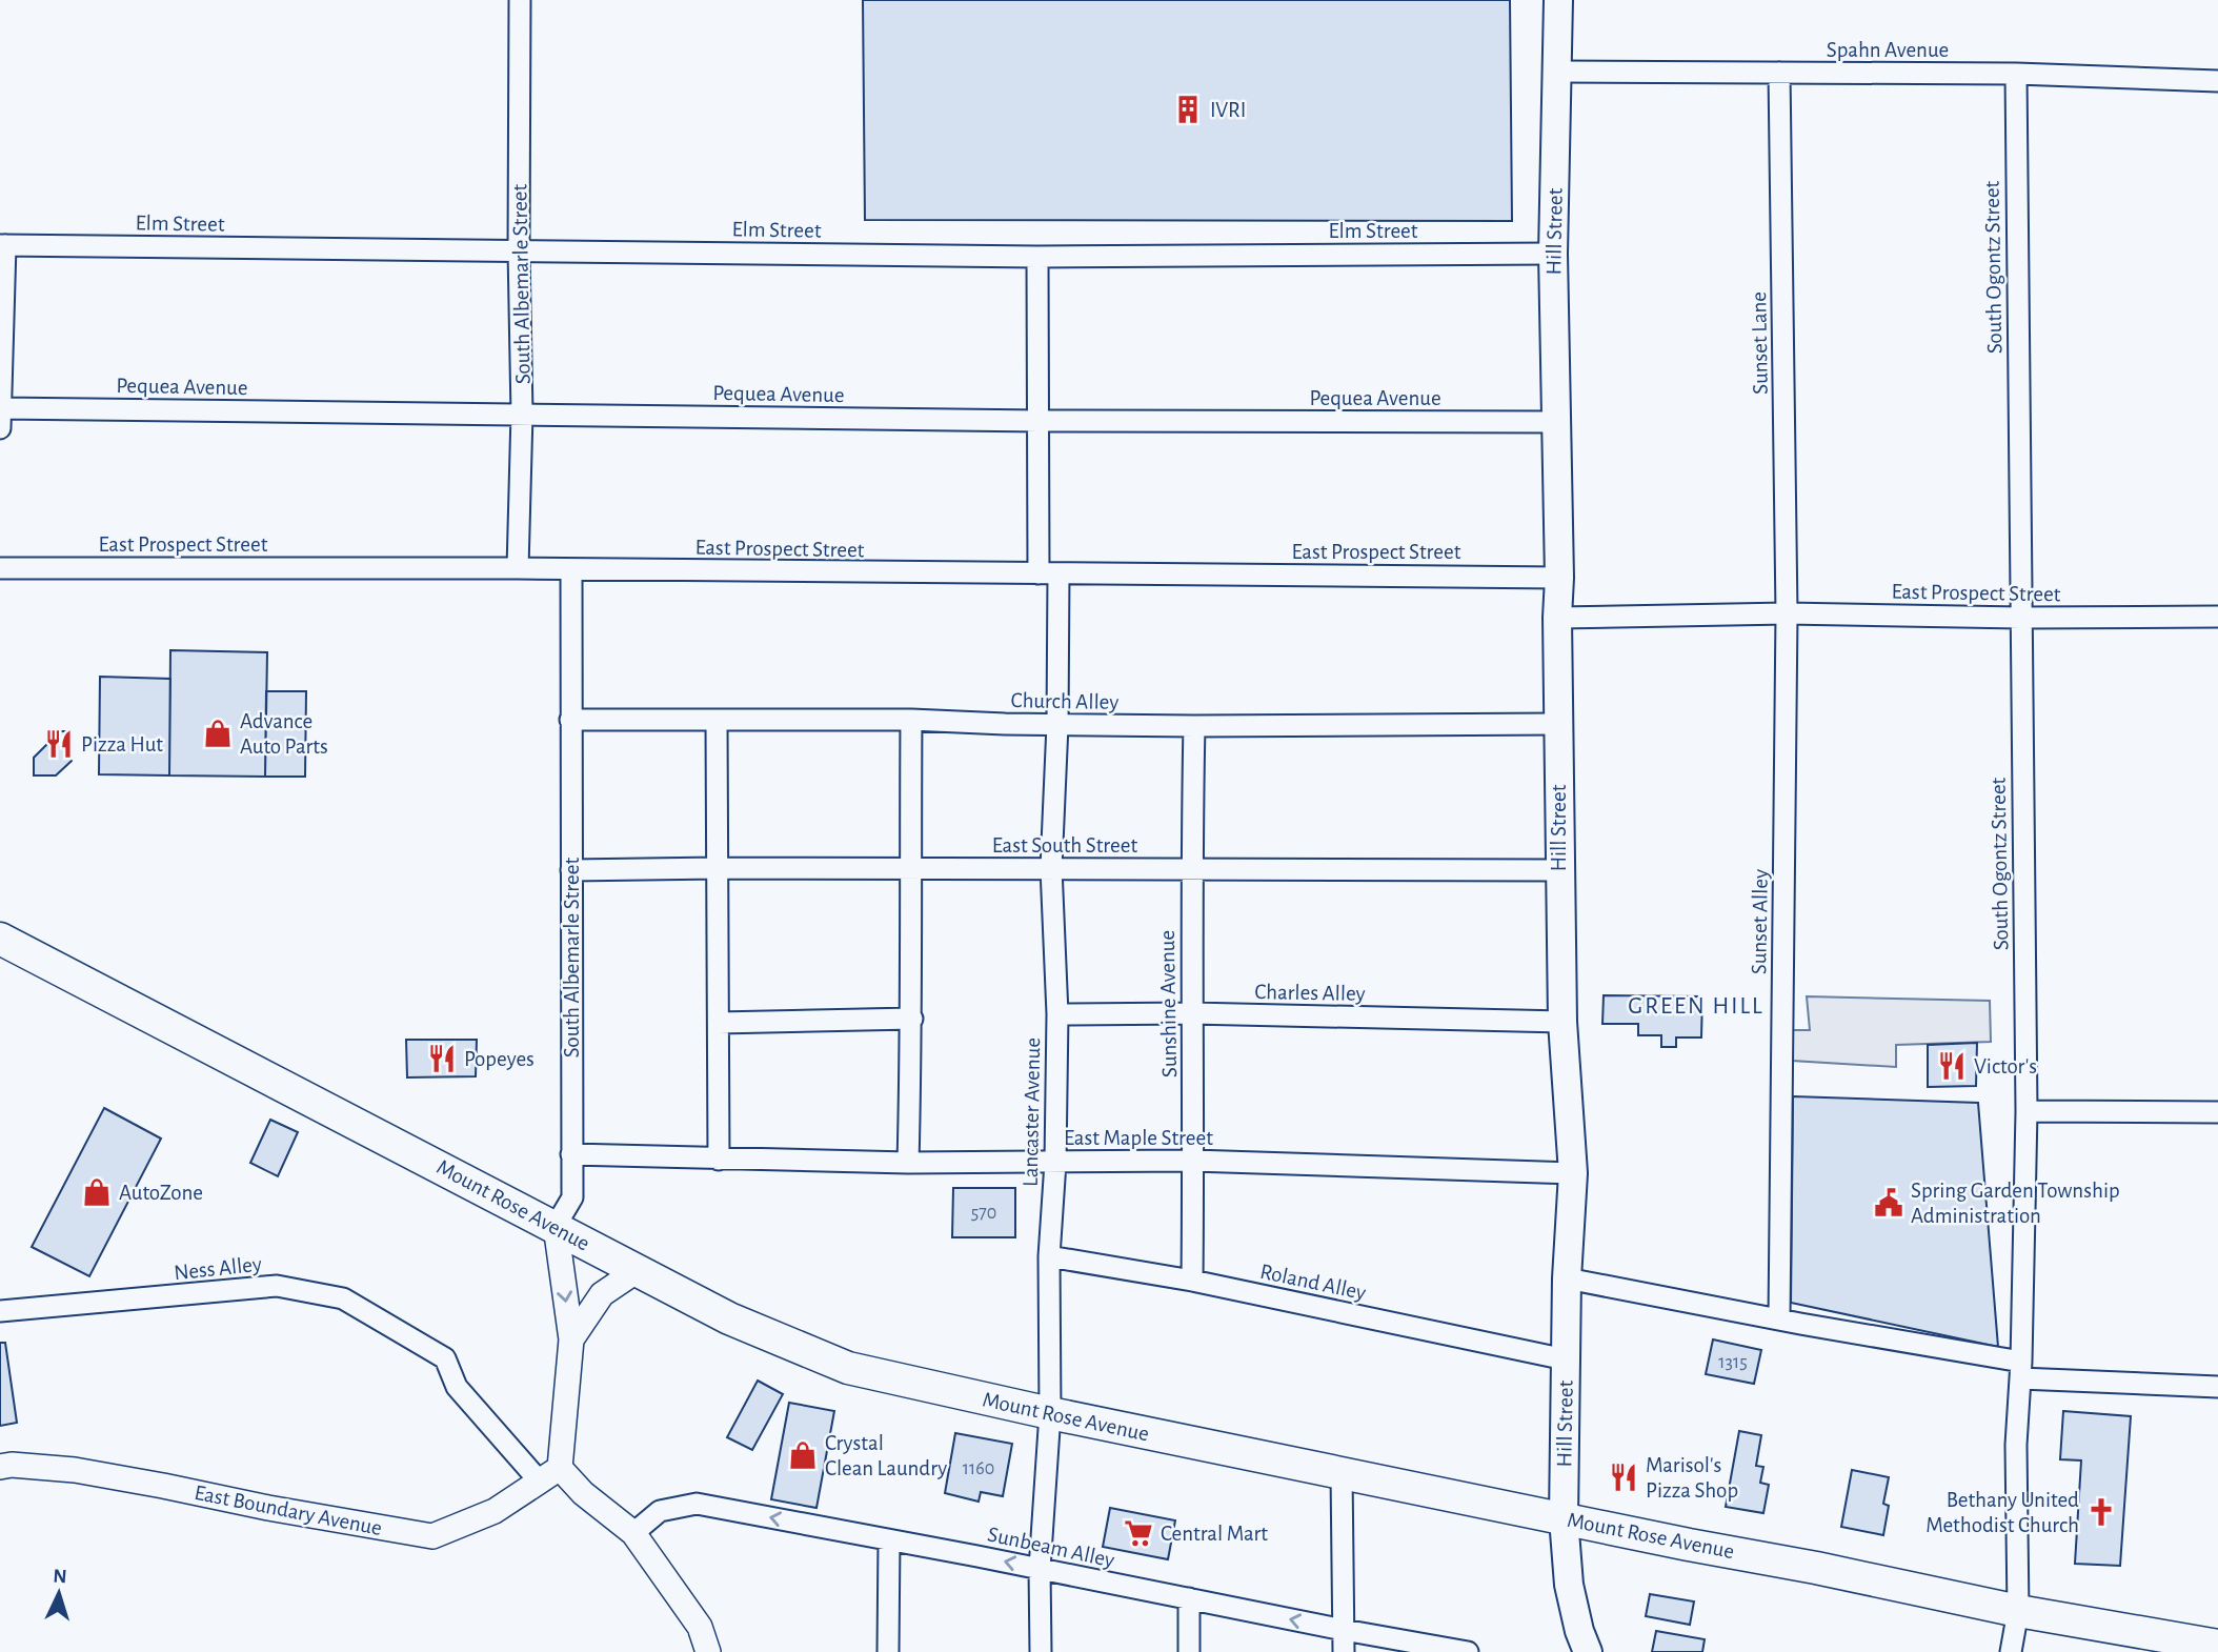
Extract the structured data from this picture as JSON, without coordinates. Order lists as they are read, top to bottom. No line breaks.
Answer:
{"streets":{"main road":["Hill Street","Mount Rose Avenue"],"street":["Spahn Avenue","Elm Street","South Ogontz Street","South Albemarle Street","Sunset Lane","Pequea Avenue","East Prospect Street","Church Alley","East South Street","Sunset Alley","Charles Alley","Sunshine Avenue","Lancaster Avenue","East Maple Street","Ness Alley","Roland Alley","East Boundary Avenue","Sunbeam Alley"]},"crossings":[["Spahn Avenue","Hill Street"],["Spahn Avenue","South Ogontz Street"],["Spahn Avenue","Sunset Lane"],["Elm Street","Hill Street"],["Elm Street","South Albemarle Street"],["Elm Street","Lancaster Avenue"],["Hill Street","Pequea Avenue"],["Hill Street","East Prospect Street"],["Hill Street","Church Alley"],["Hill Street","East South Street"],["Hill Street","Charles Alley"],["Hill Street","East Maple Street"],["Hill Street","Mount Rose Avenue"],["Hill Street","Roland Alley"],["South Ogontz Street","East Prospect Street"],["South Ogontz Street","Mount Rose Avenue"],["South Albemarle Street","Pequea Avenue"],["South Albemarle Street","East Prospect Street"],["South Albemarle Street","Church Alley"],["South Albemarle Street","East South Street"],["South Albemarle Street","East Maple Street"],["South Albemarle Street","Mount Rose Avenue"],["Sunset Lane","East Prospect Street"],["Sunset Lane","Sunset Alley"],["Pequea Avenue","Lancaster Avenue"],["East Prospect Street","Sunset Alley"],["East Prospect Street","Lancaster Avenue"],["Church Alley","Sunshine Avenue"],["Church Alley","Lancaster Avenue"],["East South Street","Sunshine Avenue"],["East South Street","Lancaster Avenue"],["Charles Alley","Sunshine Avenue"],["Charles Alley","Lancaster Avenue"],["Sunshine Avenue","East Maple Street"],["Sunshine Avenue","Roland Alley"],["Lancaster Avenue","East Maple Street"],["Lancaster Avenue","Mount Rose Avenue"],["Lancaster Avenue","Roland Alley"],["Lancaster Avenue","Sunbeam Alley"],["Ness Alley","East Boundary Avenue"]],"one_way":["Sunbeam Alley"],"districts":["GREEN HILL"],"places":{"building":["IVRI"],"shop":["Advance Auto Parts","AutoZone","Crystal Clean Laundry"],"restaurant":["Pizza Hut","Popeyes","Victor's","Marisol's Pizza Shop"],"public building":["Spring Garden Township Administration"],"church":["Bethany United Methodist Church"],"supermarket":["Central Mart"]},"house_numbers":["570","1315","1160"],"north":"top"}
